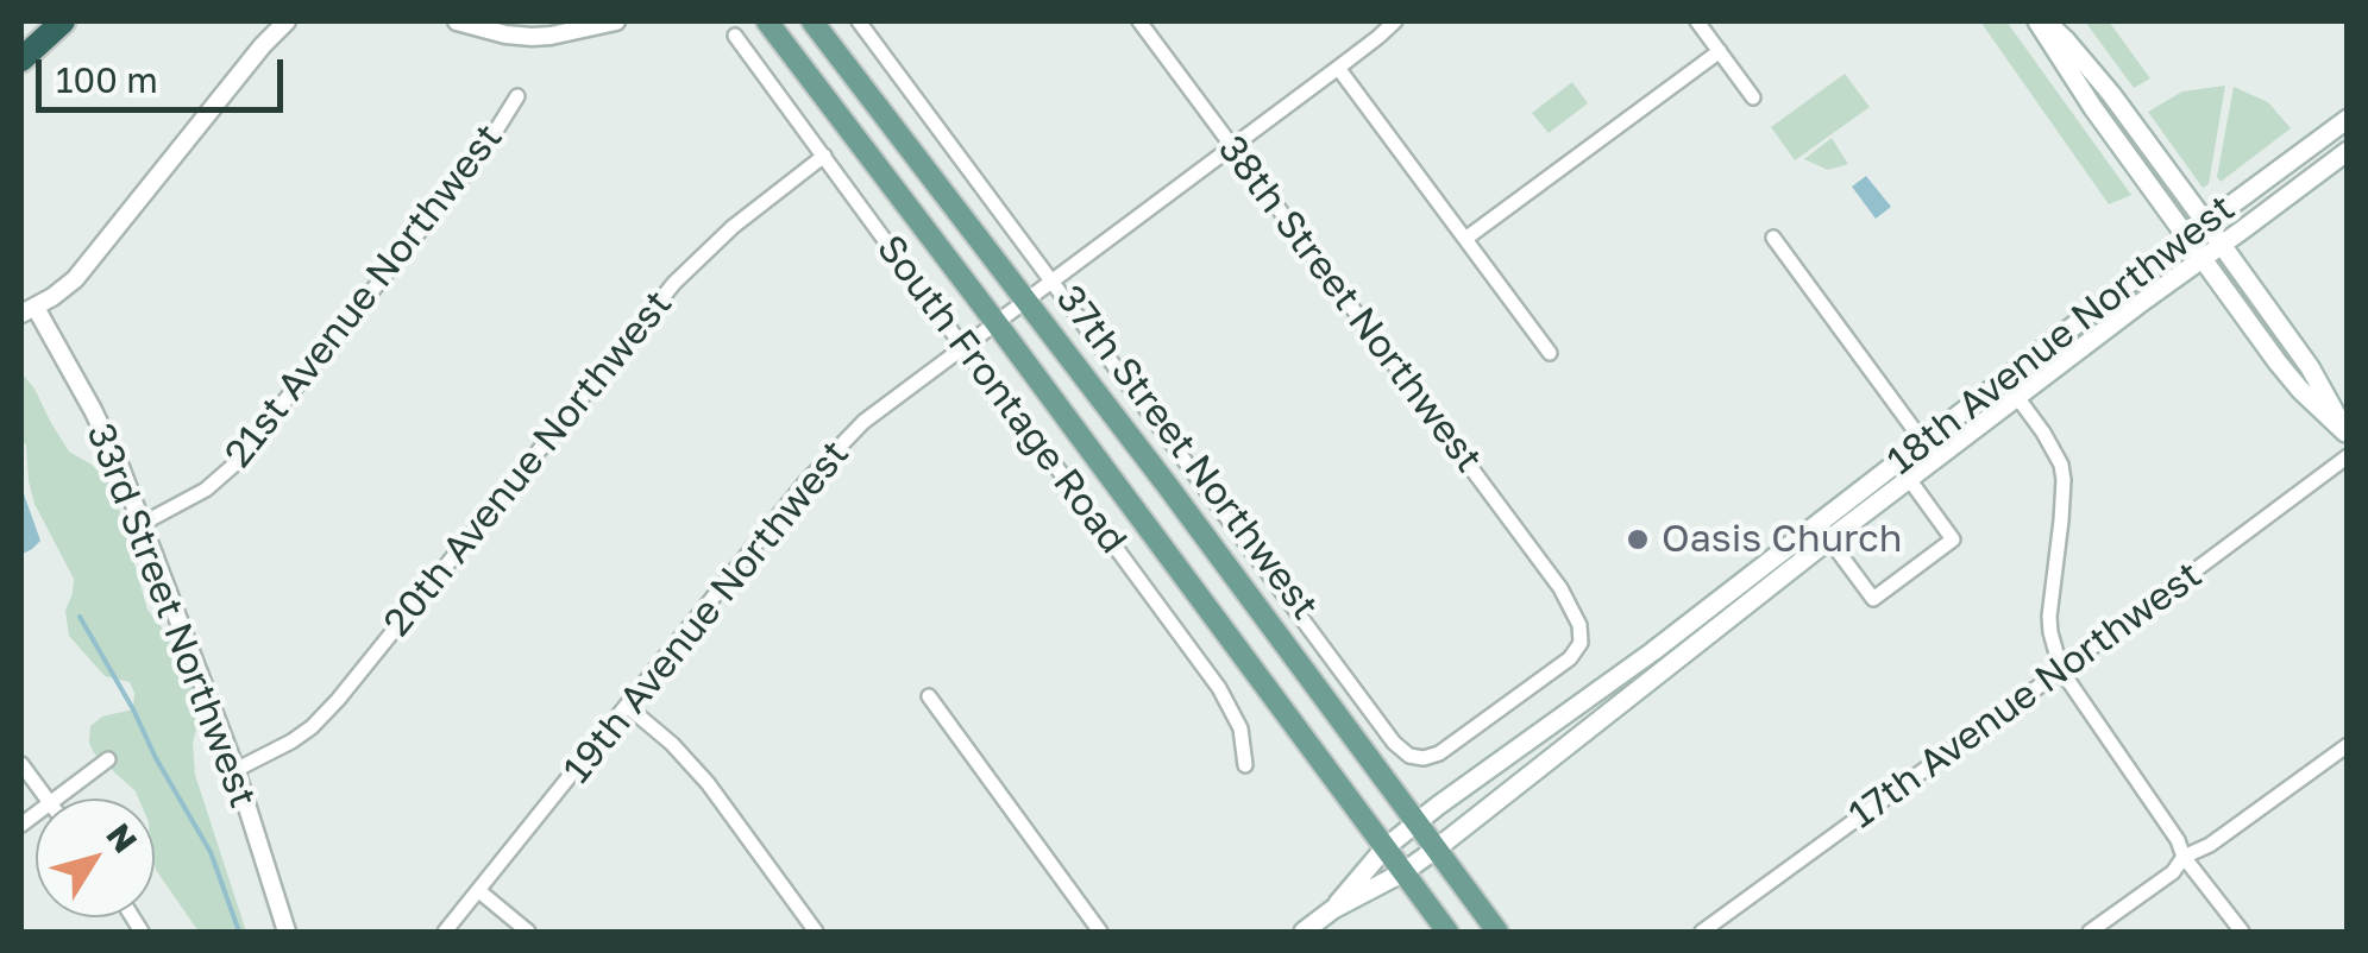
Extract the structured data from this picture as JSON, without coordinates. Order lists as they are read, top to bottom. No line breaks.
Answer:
{"streets":{"main road":["18th Avenue Northwest","37th Street Northwest"],"street":["21st Avenue Northwest","38th Street Northwest","South Frontage Road","20th Avenue Northwest","19th Avenue Northwest","33rd Street Northwest","17th Avenue Northwest"]},"crossings":[["21st Avenue Northwest","33rd Street Northwest"],["38th Street Northwest","19th Avenue Northwest"],["18th Avenue Northwest","37th Street Northwest"],["South Frontage Road","20th Avenue Northwest"],["South Frontage Road","19th Avenue Northwest"],["37th Street Northwest","19th Avenue Northwest"],["20th Avenue Northwest","33rd Street Northwest"]],"places":["Oasis Church"],"scale_bar":"100 m","north":"top right"}
